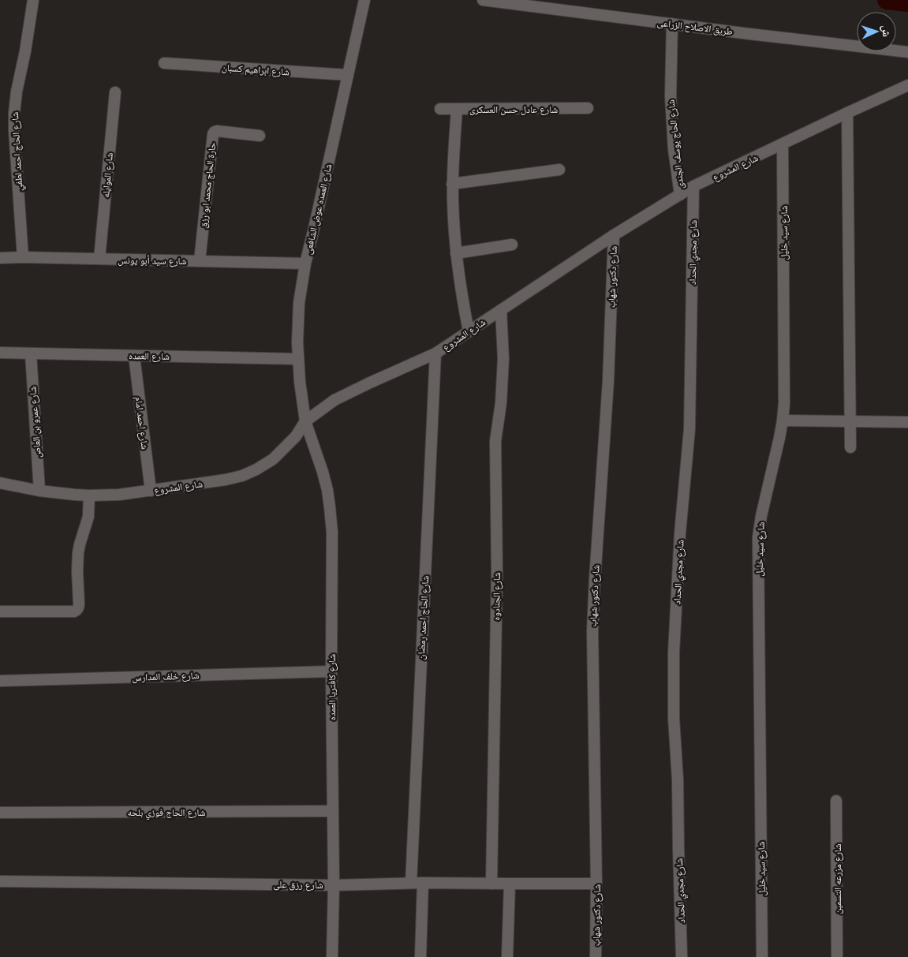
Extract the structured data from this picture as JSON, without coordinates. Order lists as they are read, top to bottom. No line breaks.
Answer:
{"streets":{"street":["طريق الاصلاح الزراعى","شارع ابراهيم كسبان","شارع عادل حسن العسكرى","شارع الحاج يوسف الجندى","شارع الحاج احمد لطفي","شارع المشروع","شارع الموايله","حارة الحاج محمد ابو رزق","شارع العمده عوض الشافعى","شارع سيد خليل","شارع مجدي الحداد","شارع سيد أبو يونس","شارع دكتور شهاب","شارع العمده","شارع عمرو بن العاص","شارع احمد امام","شارع الجنادوه","شارع الحاج احمد رمضان","شارع خلف المدارس","شارع كافتريا العمده","شارع الحاج فوزي بلحه","شارع مزرعه التسمين","شارع رزق على"]},"crossings":[["طريق الاصلاح الزراعى","شارع الحاج يوسف الجندى"],["شارع ابراهيم كسبان","شارع العمده عوض الشافعى"],["شارع الحاج يوسف الجندى","شارع المشروع"],["شارع الحاج احمد لطفي","شارع سيد أبو يونس"],["شارع المشروع","شارع العمده عوض الشافعى"],["شارع المشروع","شارع سيد خليل"],["شارع المشروع","شارع مجدي الحداد"],["شارع المشروع","شارع دكتور شهاب"],["شارع المشروع","شارع عمرو بن العاص"],["شارع المشروع","شارع احمد امام"],["شارع المشروع","شارع الجنادوه"],["شارع المشروع","شارع الحاج احمد رمضان"],["شارع المشروع","شارع كافتريا العمده"],["شارع الموايله","شارع سيد أبو يونس"],["حارة الحاج محمد ابو رزق","شارع سيد أبو يونس"],["شارع العمده عوض الشافعى","شارع سيد أبو يونس"],["شارع العمده عوض الشافعى","شارع العمده"],["شارع العمده عوض الشافعى","شارع كافتريا العمده"],["شارع دكتور شهاب","شارع رزق على"],["شارع العمده","شارع عمرو بن العاص"],["شارع العمده","شارع احمد امام"],["شارع الجنادوه","شارع رزق على"],["شارع الحاج احمد رمضان","شارع رزق على"],["شارع خلف المدارس","شارع كافتريا العمده"],["شارع كافتريا العمده","شارع الحاج فوزي بلحه"],["شارع كافتريا العمده","شارع رزق على"]],"north":"right"}
